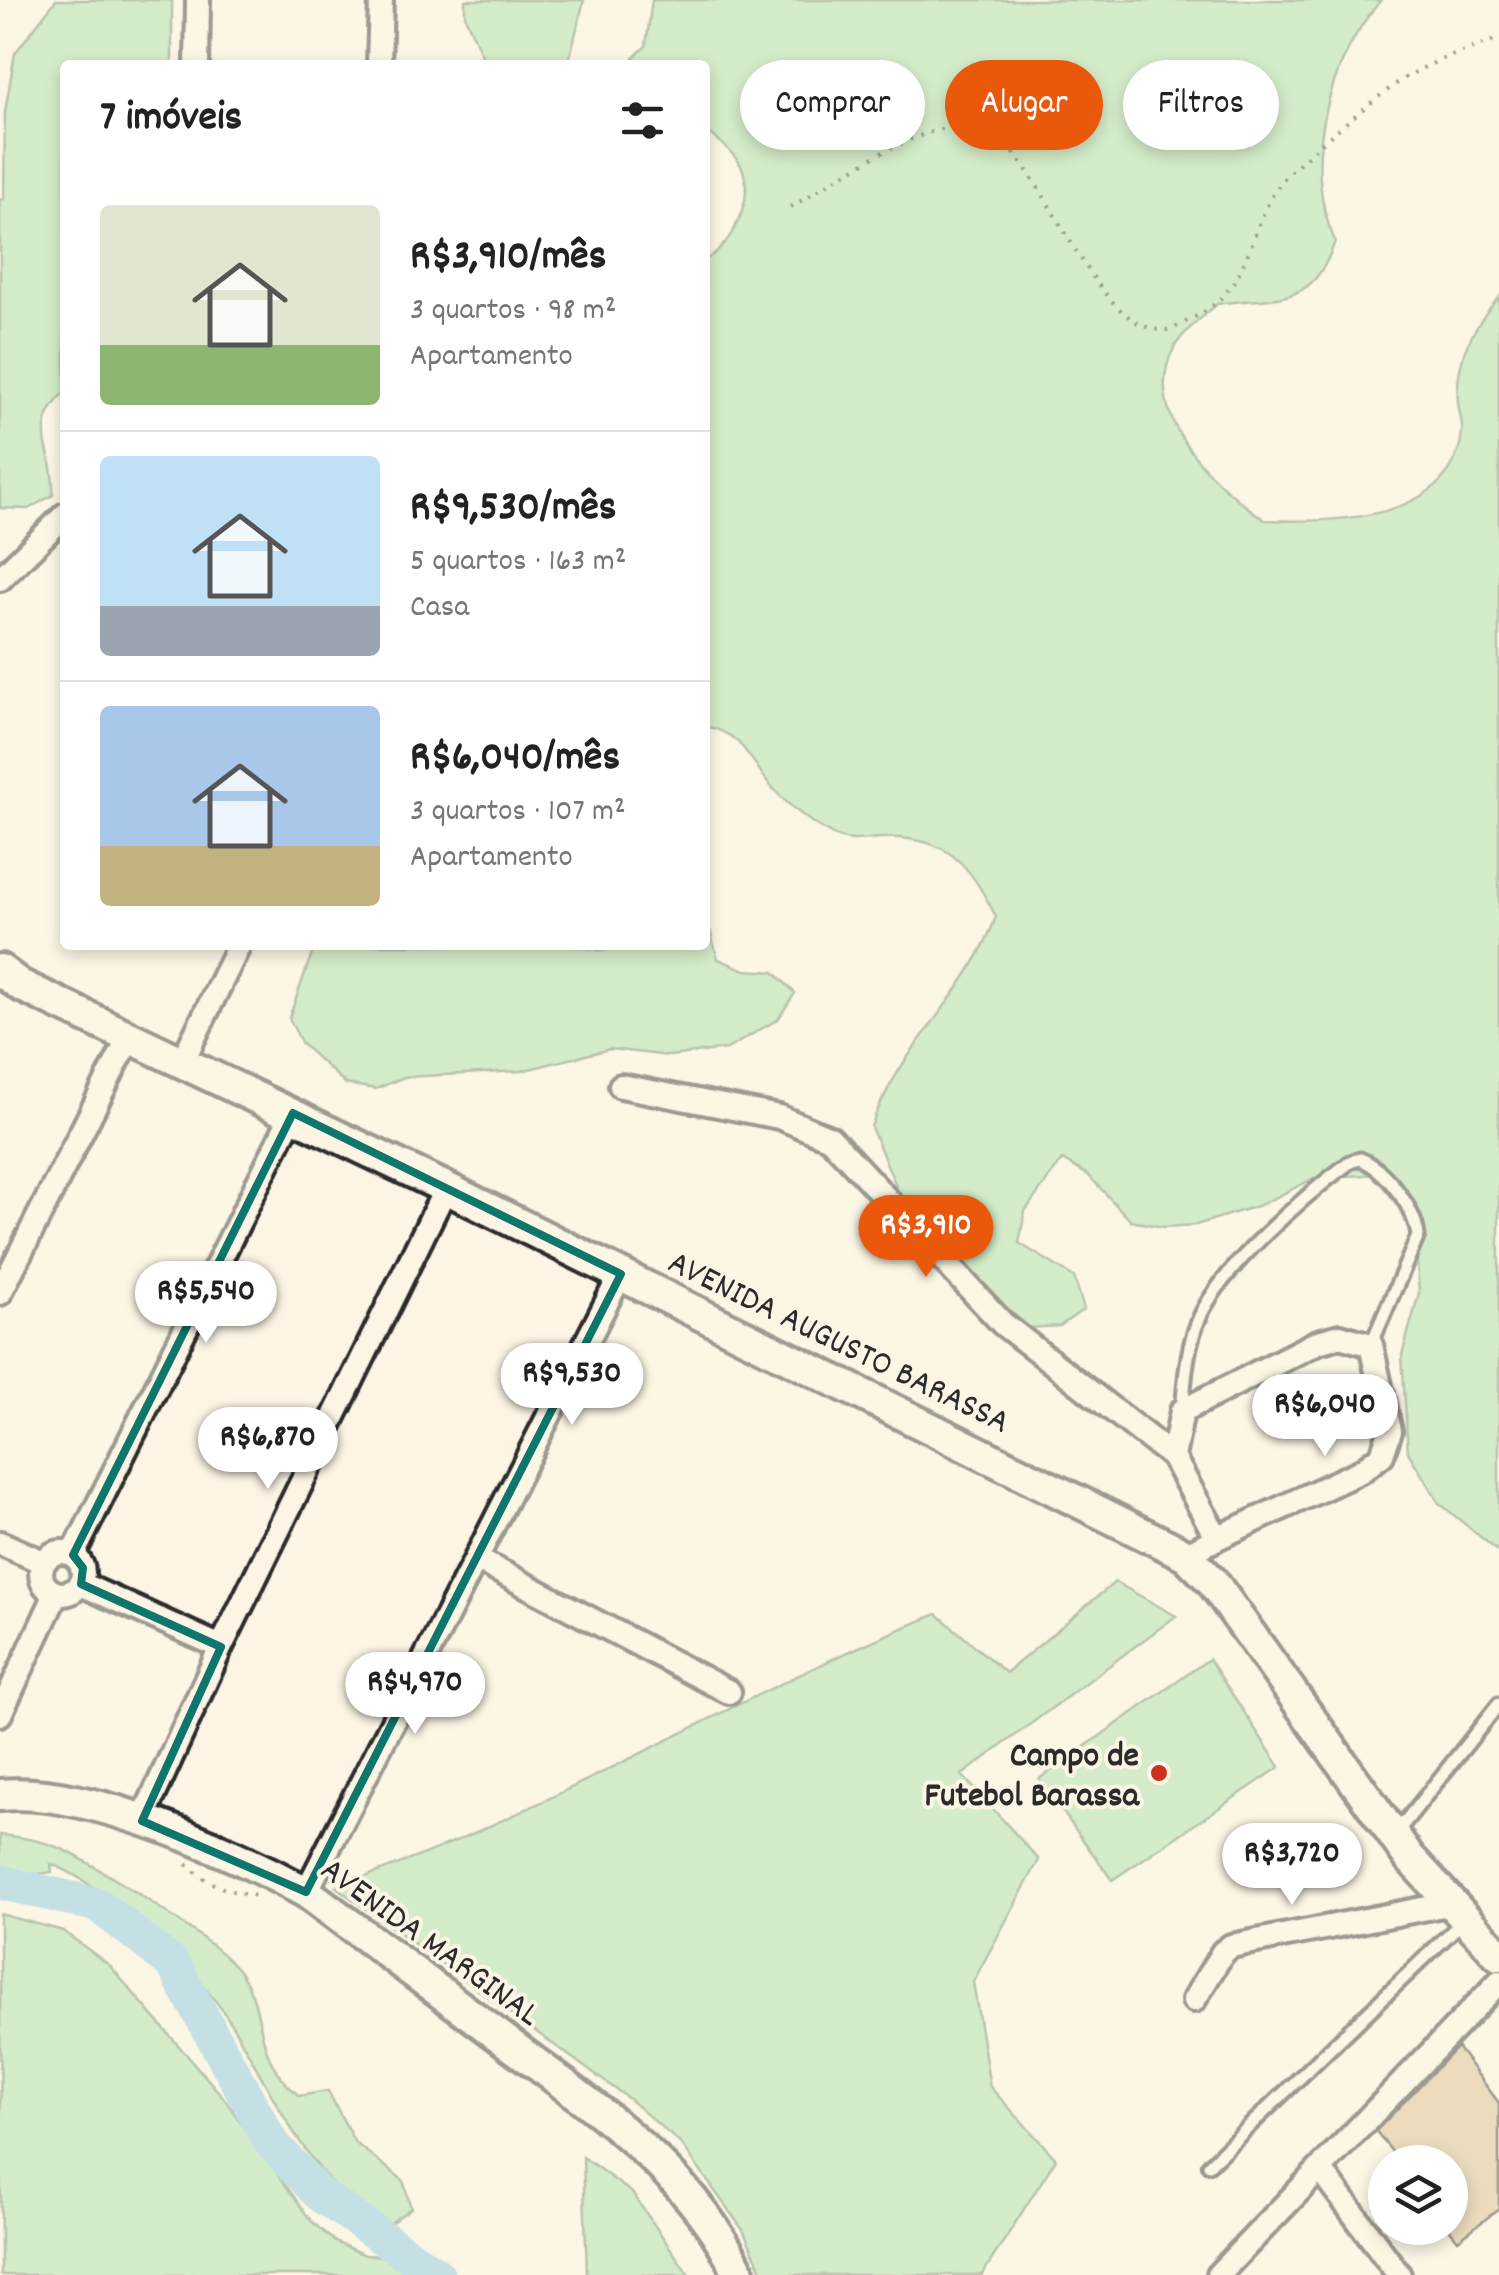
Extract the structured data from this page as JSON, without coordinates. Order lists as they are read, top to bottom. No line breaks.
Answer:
{"streets":{"street":["AVENIDA AUGUSTO BARASSA","AVENIDA MARGINAL"]},"places":["Campo de Futebol Barassa"],"page":{"chip":["Comprar","Alugar","Filtros"],"heading":"7 imóveis","list":[{"name":"R$3,910/mês","note":"3 quartos · 98 m² · Apartamento"},{"name":"R$9,530/mês","note":"5 quartos · 163 m² · Casa"},{"name":"R$6,040/mês","note":"3 quartos · 107 m² · Apartamento"}],"price":["R$3,910","R$5,540","R$9,530","R$6,040","R$6,870","R$4,970","R$3,720"]}}
